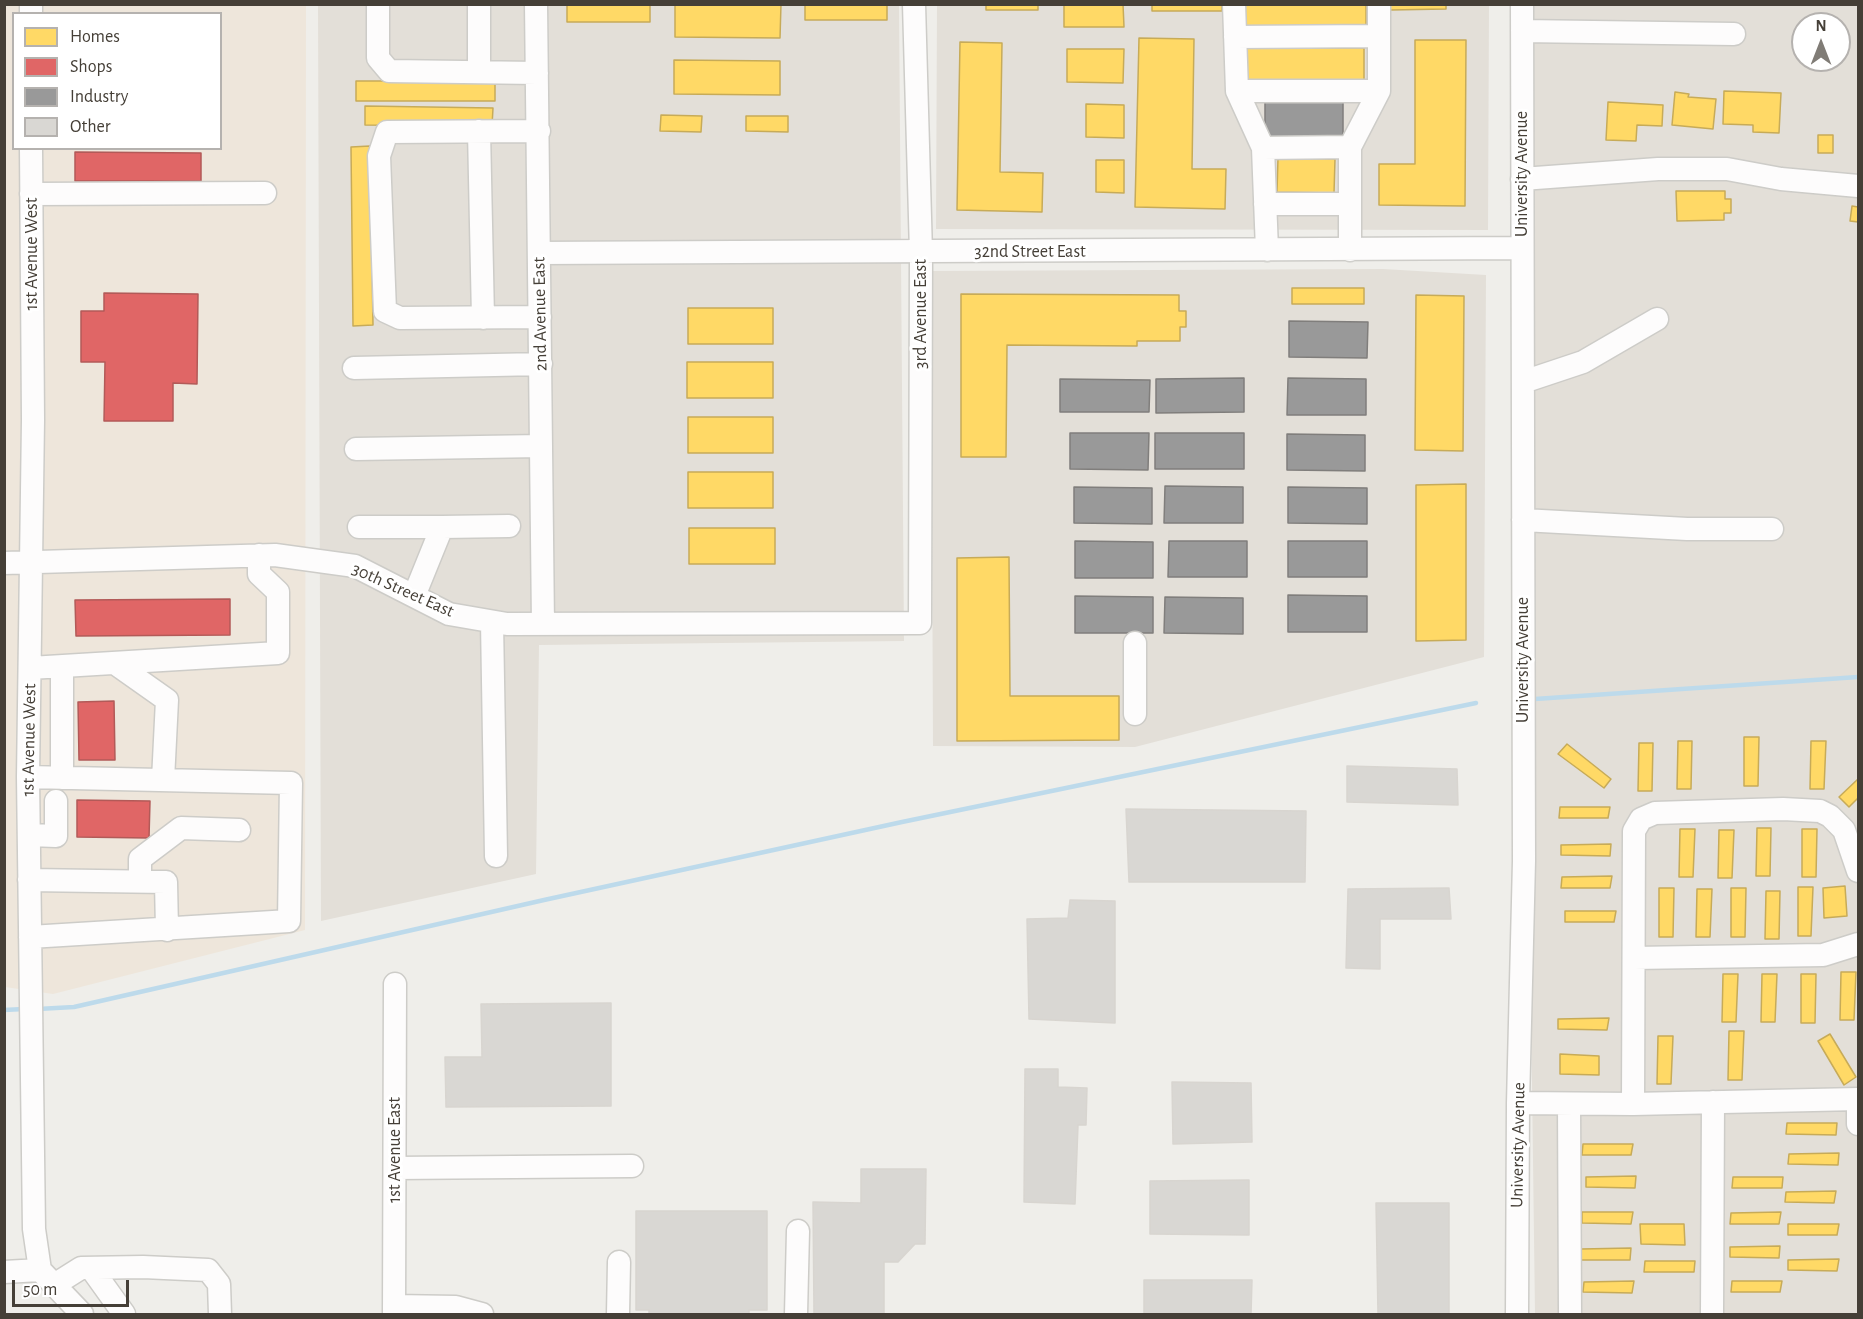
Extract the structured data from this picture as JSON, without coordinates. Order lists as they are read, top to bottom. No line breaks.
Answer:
{"streets":{"street":["University Avenue","32nd Street East","1st Avenue West","2nd Avenue East","3rd Avenue East","30th Street East","1st Avenue East"]},"crossings":[["University Avenue","32nd Street East"],["32nd Street East","2nd Avenue East"],["32nd Street East","3rd Avenue East"],["1st Avenue West","30th Street East"],["2nd Avenue East","30th Street East"],["3rd Avenue East","30th Street East"]],"legend":["Homes","Shops","Industry","Other"],"scale_bar":"50 m","north":"top"}
